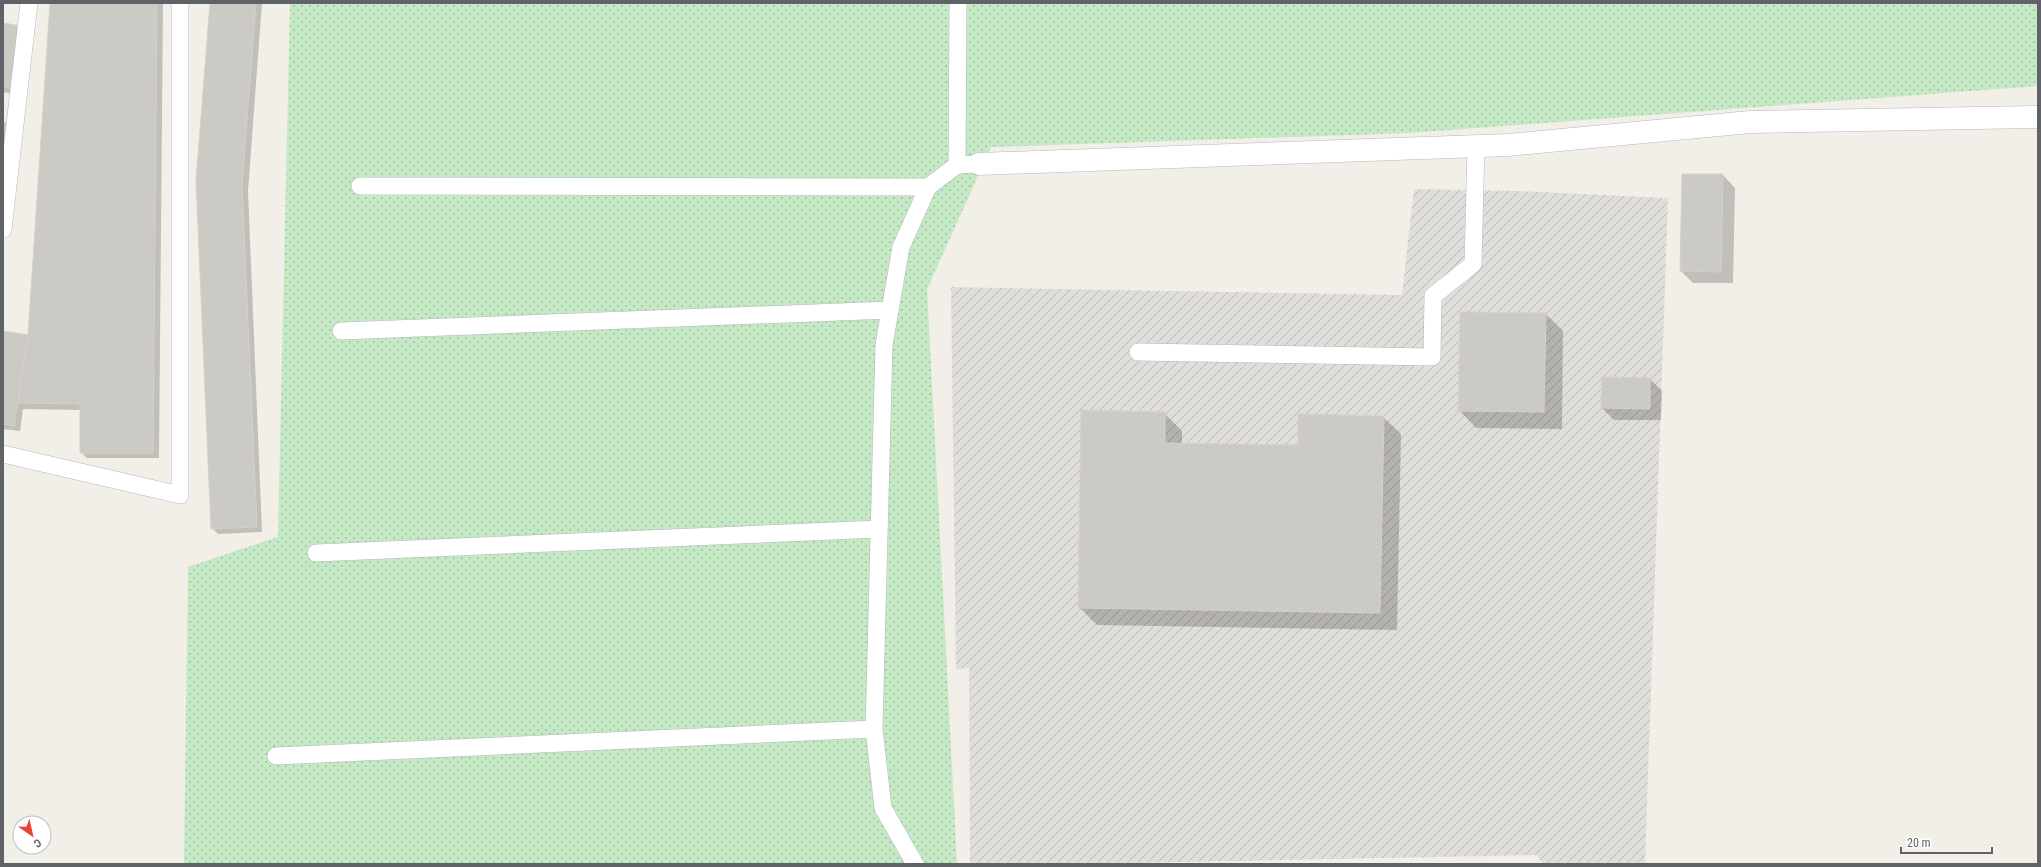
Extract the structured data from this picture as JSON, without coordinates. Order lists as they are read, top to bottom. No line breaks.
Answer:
{"scale_bar":"20 m","north":"bottom right"}
